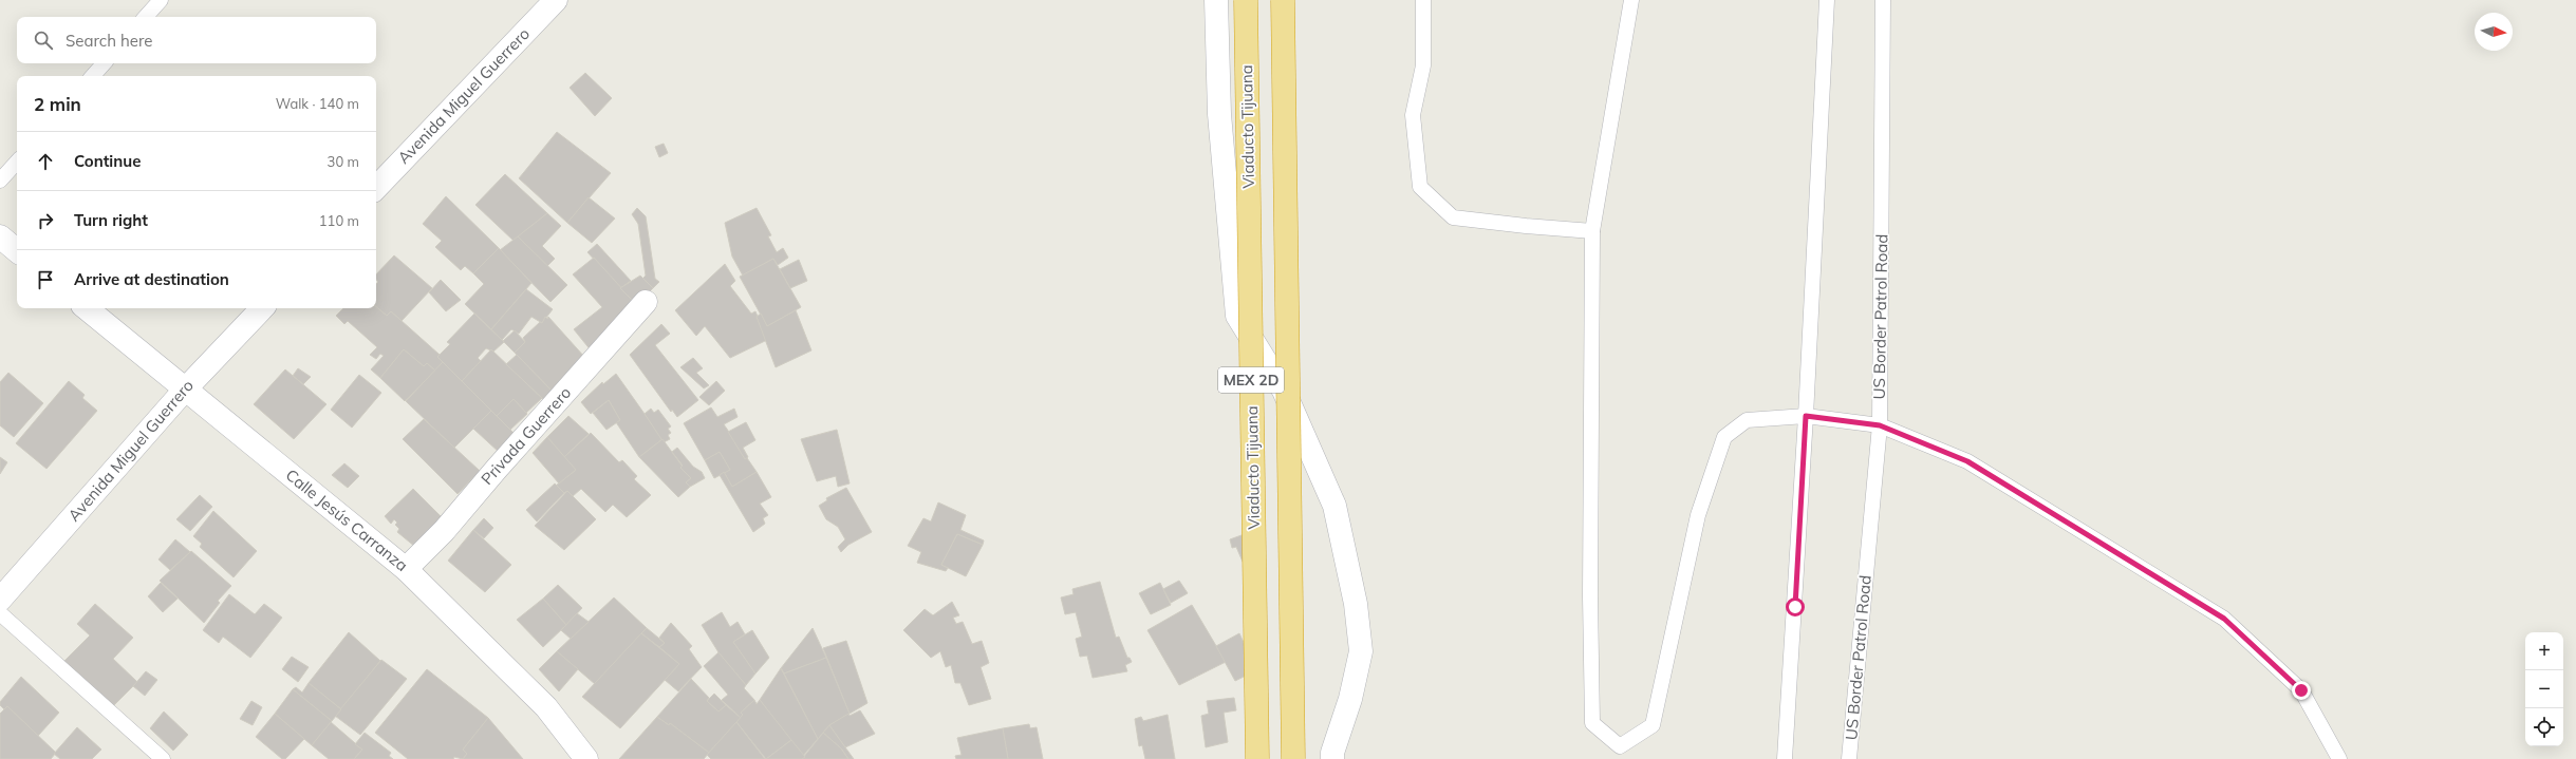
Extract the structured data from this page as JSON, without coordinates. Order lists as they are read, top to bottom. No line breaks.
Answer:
{"streets":{"highway":["Viaducto Tijuana","MEX 2D"],"street":["Avenida Miguel Guerrero","Privada Guerrero","Calle Jesús Carranza"],"lane":["US Border Patrol Road"]},"crossings":[["Avenida Miguel Guerrero","Calle Jesús Carranza"],["Privada Guerrero","Calle Jesús Carranza"]],"north":"right","page":{"search":"Search here","heading":["2 min","Walk · 140 m"],"list":[["Continue","30 m"],["Turn right","110 m"],"Arrive at destination"],"map_buttons":["+","−"]}}
